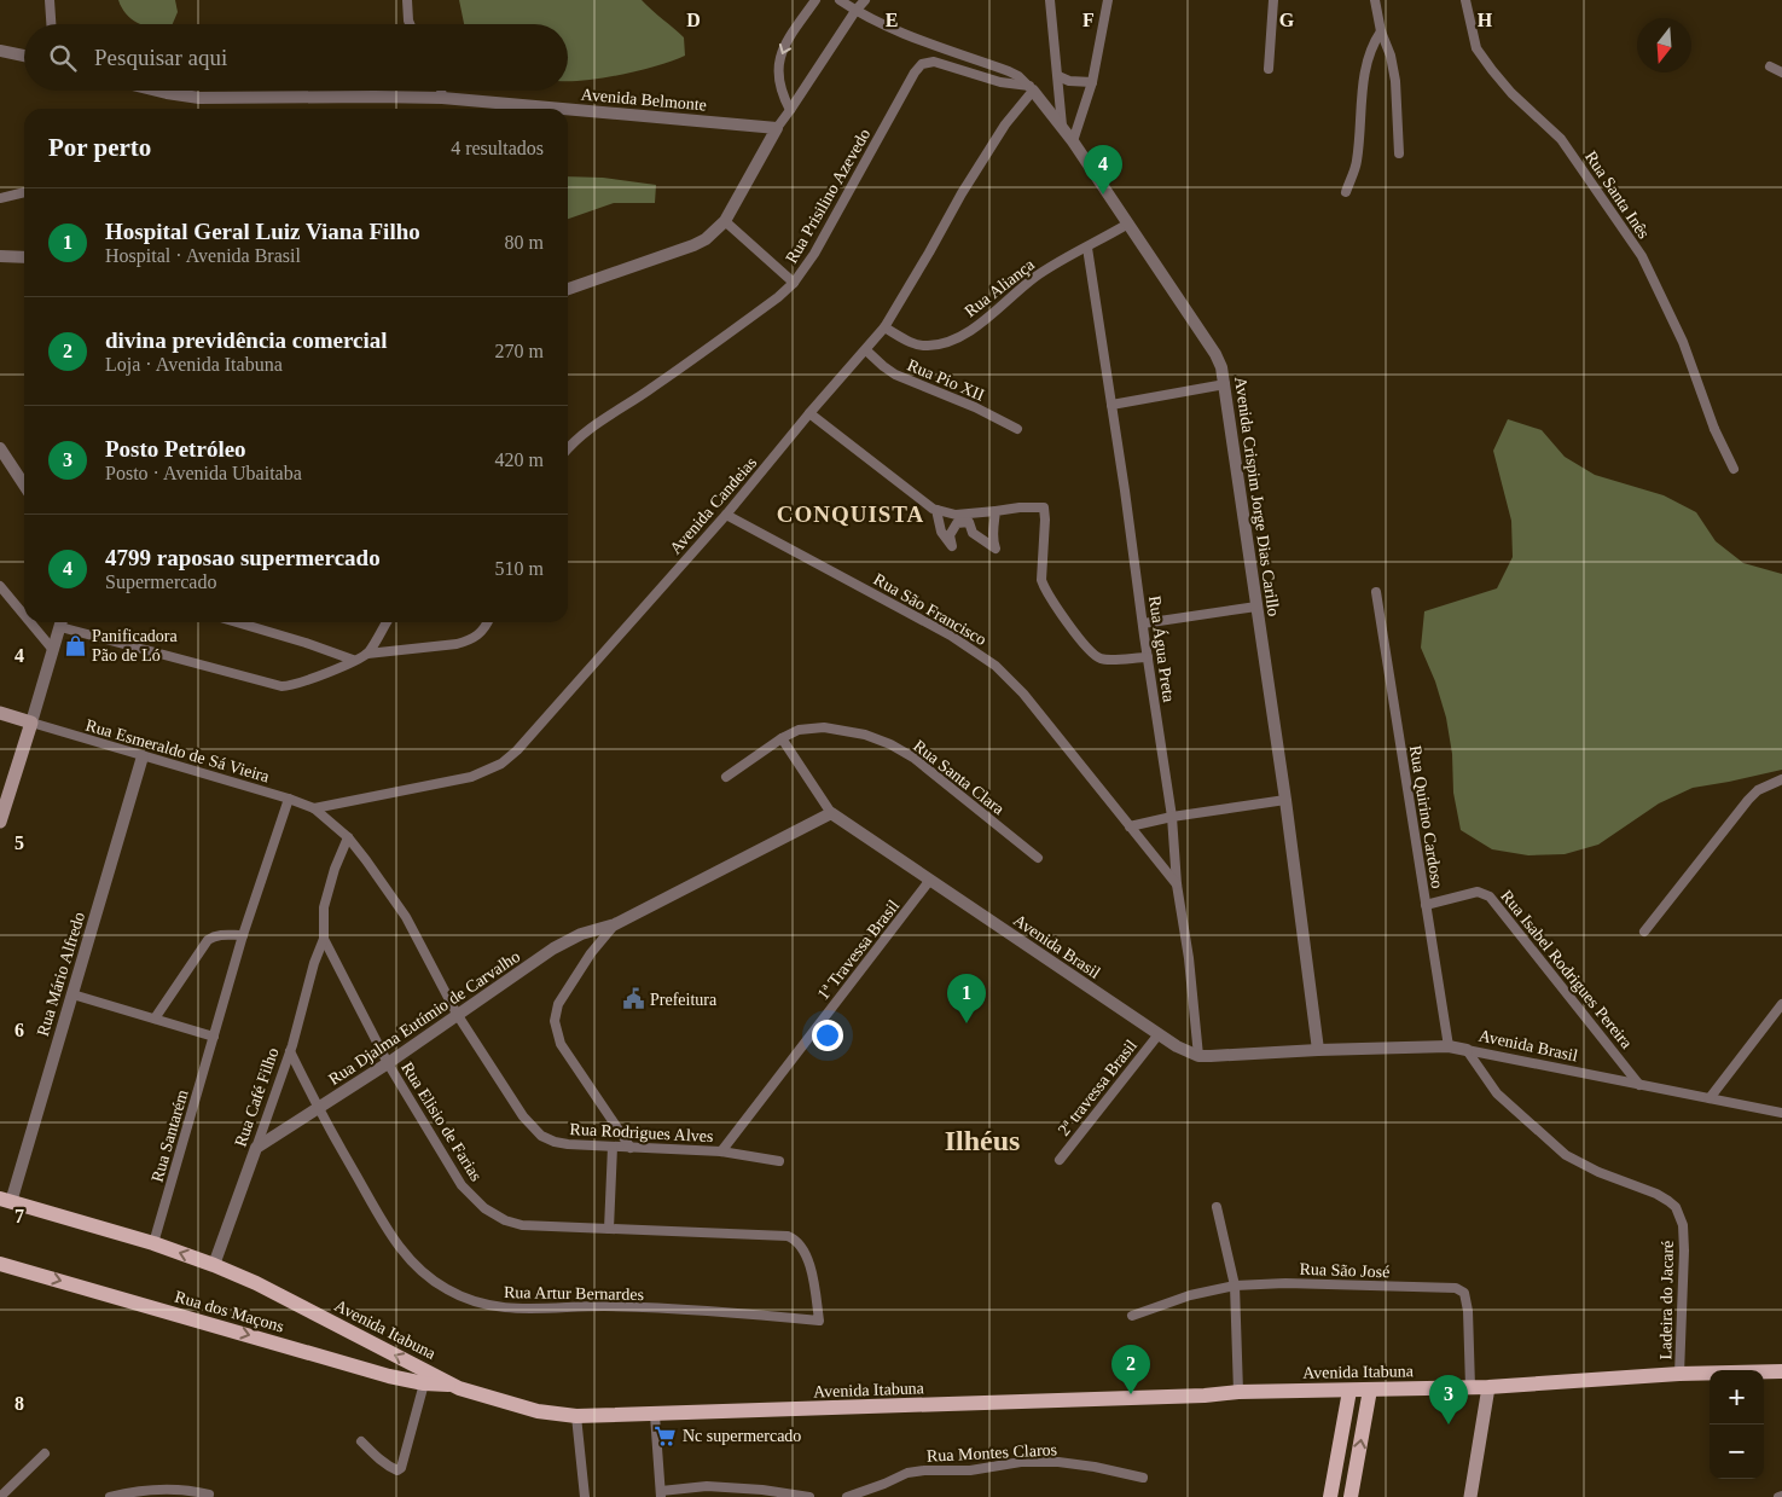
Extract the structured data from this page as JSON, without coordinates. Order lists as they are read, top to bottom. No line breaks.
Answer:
{"streets":{"main road":["Rua dos Maçons","Avenida Itabuna"],"street":["Avenida Belmonte","Rua Santa Inês","Rua Prisilino Azevedo","Rua Aliança","Rua Pio XII","Avenida Crispim Jorge Dias Carillo","Avenida Candeias","Rua São Francisco","Rua Água Preta","Rua Esmeraldo de Sá Vieira","Rua Santa Clara","Rua Quirino Cardoso","Avenida Brasil","1ª Travessa Brasil","Rua Isabel Rodrigues Pereira","Rua Mário Alfredo","Rua Djalma Eutímio de Carvalho","2ª travessa Brasil","Rua Café Filho","Rua Elisio de Farias","Rua Rodrigues Alves","Rua Santarém","Rua São José","Rua Artur Bernardes","Ladeira do Jacaré","Rua Montes Claros"]},"crossings":[["Rua Prisilino Azevedo","Avenida Crispim Jorge Dias Carillo"],["Rua Prisilino Azevedo","Avenida Candeias"],["Rua Aliança","Avenida Crispim Jorge Dias Carillo"],["Rua Aliança","Avenida Candeias"],["Rua Aliança","Rua Água Preta"],["Rua Pio XII","Avenida Candeias"],["Avenida Crispim Jorge Dias Carillo","Avenida Candeias"],["Avenida Crispim Jorge Dias Carillo","Avenida Brasil"],["Avenida Candeias","Rua São Francisco"],["Avenida Candeias","Rua Esmeraldo de Sá Vieira"],["Avenida Candeias","Rua Rodrigues Alves"],["Rua São Francisco","Rua Água Preta"],["Rua Água Preta","Avenida Brasil"],["Rua Esmeraldo de Sá Vieira","Rua Mário Alfredo"],["Rua Esmeraldo de Sá Vieira","Rua Rodrigues Alves"],["Rua Esmeraldo de Sá Vieira","Rua Santarém"],["Rua Quirino Cardoso","Avenida Brasil"],["Rua Quirino Cardoso","Rua Isabel Rodrigues Pereira"],["Avenida Brasil","1ª Travessa Brasil"],["Avenida Brasil","Rua Isabel Rodrigues Pereira"],["Avenida Brasil","2ª travessa Brasil"],["Avenida Brasil","Ladeira do Jacaré"],["1ª Travessa Brasil","Rua Rodrigues Alves"],["Rua Mário Alfredo","Avenida Itabuna"],["Rua Djalma Eutímio de Carvalho","Rua Café Filho"],["Rua Djalma Eutímio de Carvalho","Rua Elisio de Farias"],["Rua Djalma Eutímio de Carvalho","Rua Rodrigues Alves"],["Rua Djalma Eutímio de Carvalho","Rua Artur Bernardes"],["Rua Café Filho","Rua Elisio de Farias"],["Rua Café Filho","Rua Artur Bernardes"],["Rua Café Filho","Avenida Itabuna"],["Rua Elisio de Farias","Rua Artur Bernardes"],["Rua Santarém","Avenida Itabuna"],["Rua São José","Avenida Itabuna"],["Ladeira do Jacaré","Avenida Itabuna"],["Rua dos Maçons","Avenida Itabuna"]],"one_way":["Rua dos Maçons"],"districts":["CONQUISTA","Ilhéus"],"places":{"shop":["Panificadora Pão de Ló"],"public building":["Prefeitura"],"supermarket":["Nc supermercado"]},"north":"bottom","page":{"search":"Pesquisar aqui","heading":["Por perto","4 resultados"],"pins":["4","1","2","3"],"list":[{"mark":"1","name":"Hospital Geral Luiz Viana Filho","note":"Hospital · Avenida Brasil","value":"80 m"},{"mark":"2","name":"divina previdência comercial","note":"Loja · Avenida Itabuna","value":"270 m"},{"mark":"3","name":"Posto Petróleo","note":"Posto · Avenida Ubaitaba","value":"420 m"},{"mark":"4","name":"4799 raposao supermercado","note":"Supermercado","value":"510 m"}],"map_buttons":["+","−"]},"grid":{"columns":["D","E","F","G","H"],"rows":["4","5","6","7","8"]}}
